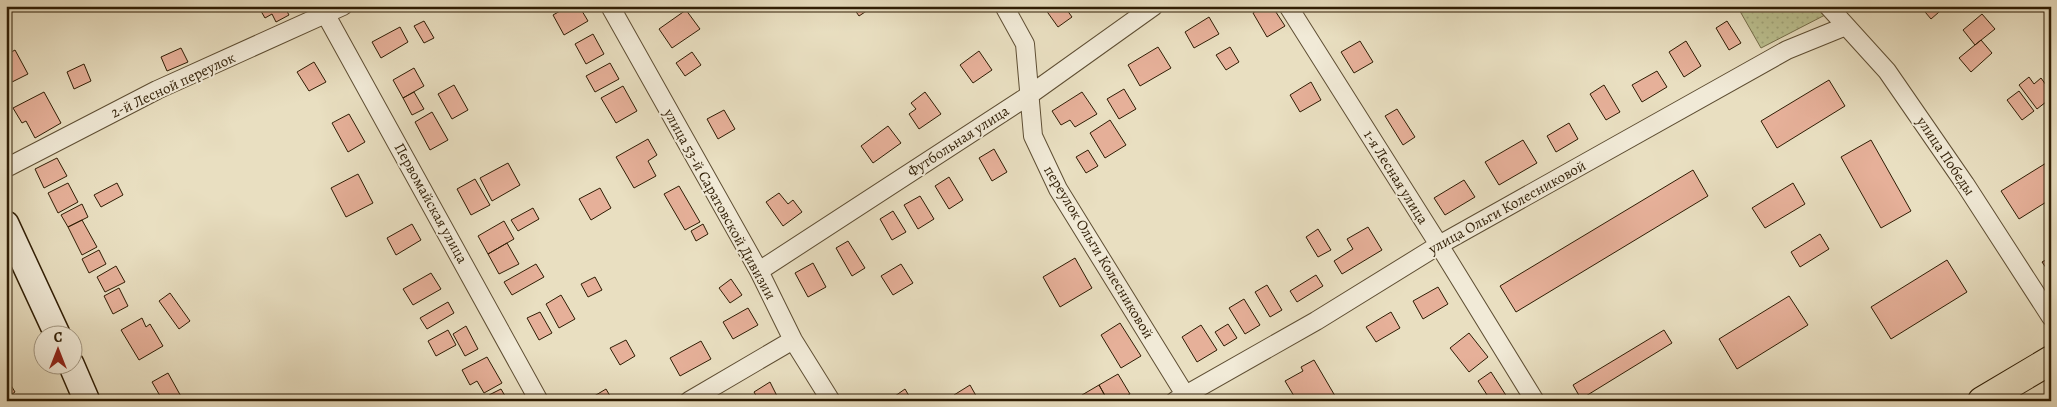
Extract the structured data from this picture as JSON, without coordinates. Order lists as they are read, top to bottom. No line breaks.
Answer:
{"streets":{"street":["2-й Лесной переулок","Футбольная улица","улица Победы","1-я Лесная улица","Первомайская улица","улица 53-й Саратовской Дивизии","улица Ольги Колесниковой","переулок Ольги Колесниковой"]},"crossings":[["2-й Лесной переулок","Первомайская улица"],["Футбольная улица","улица 53-й Саратовской Дивизии"],["Футбольная улица","переулок Ольги Колесниковой"],["улица Победы","улица Ольги Колесниковой"],["1-я Лесная улица","улица Ольги Колесниковой"],["улица Ольги Колесниковой","переулок Ольги Колесниковой"]],"north":"top"}
